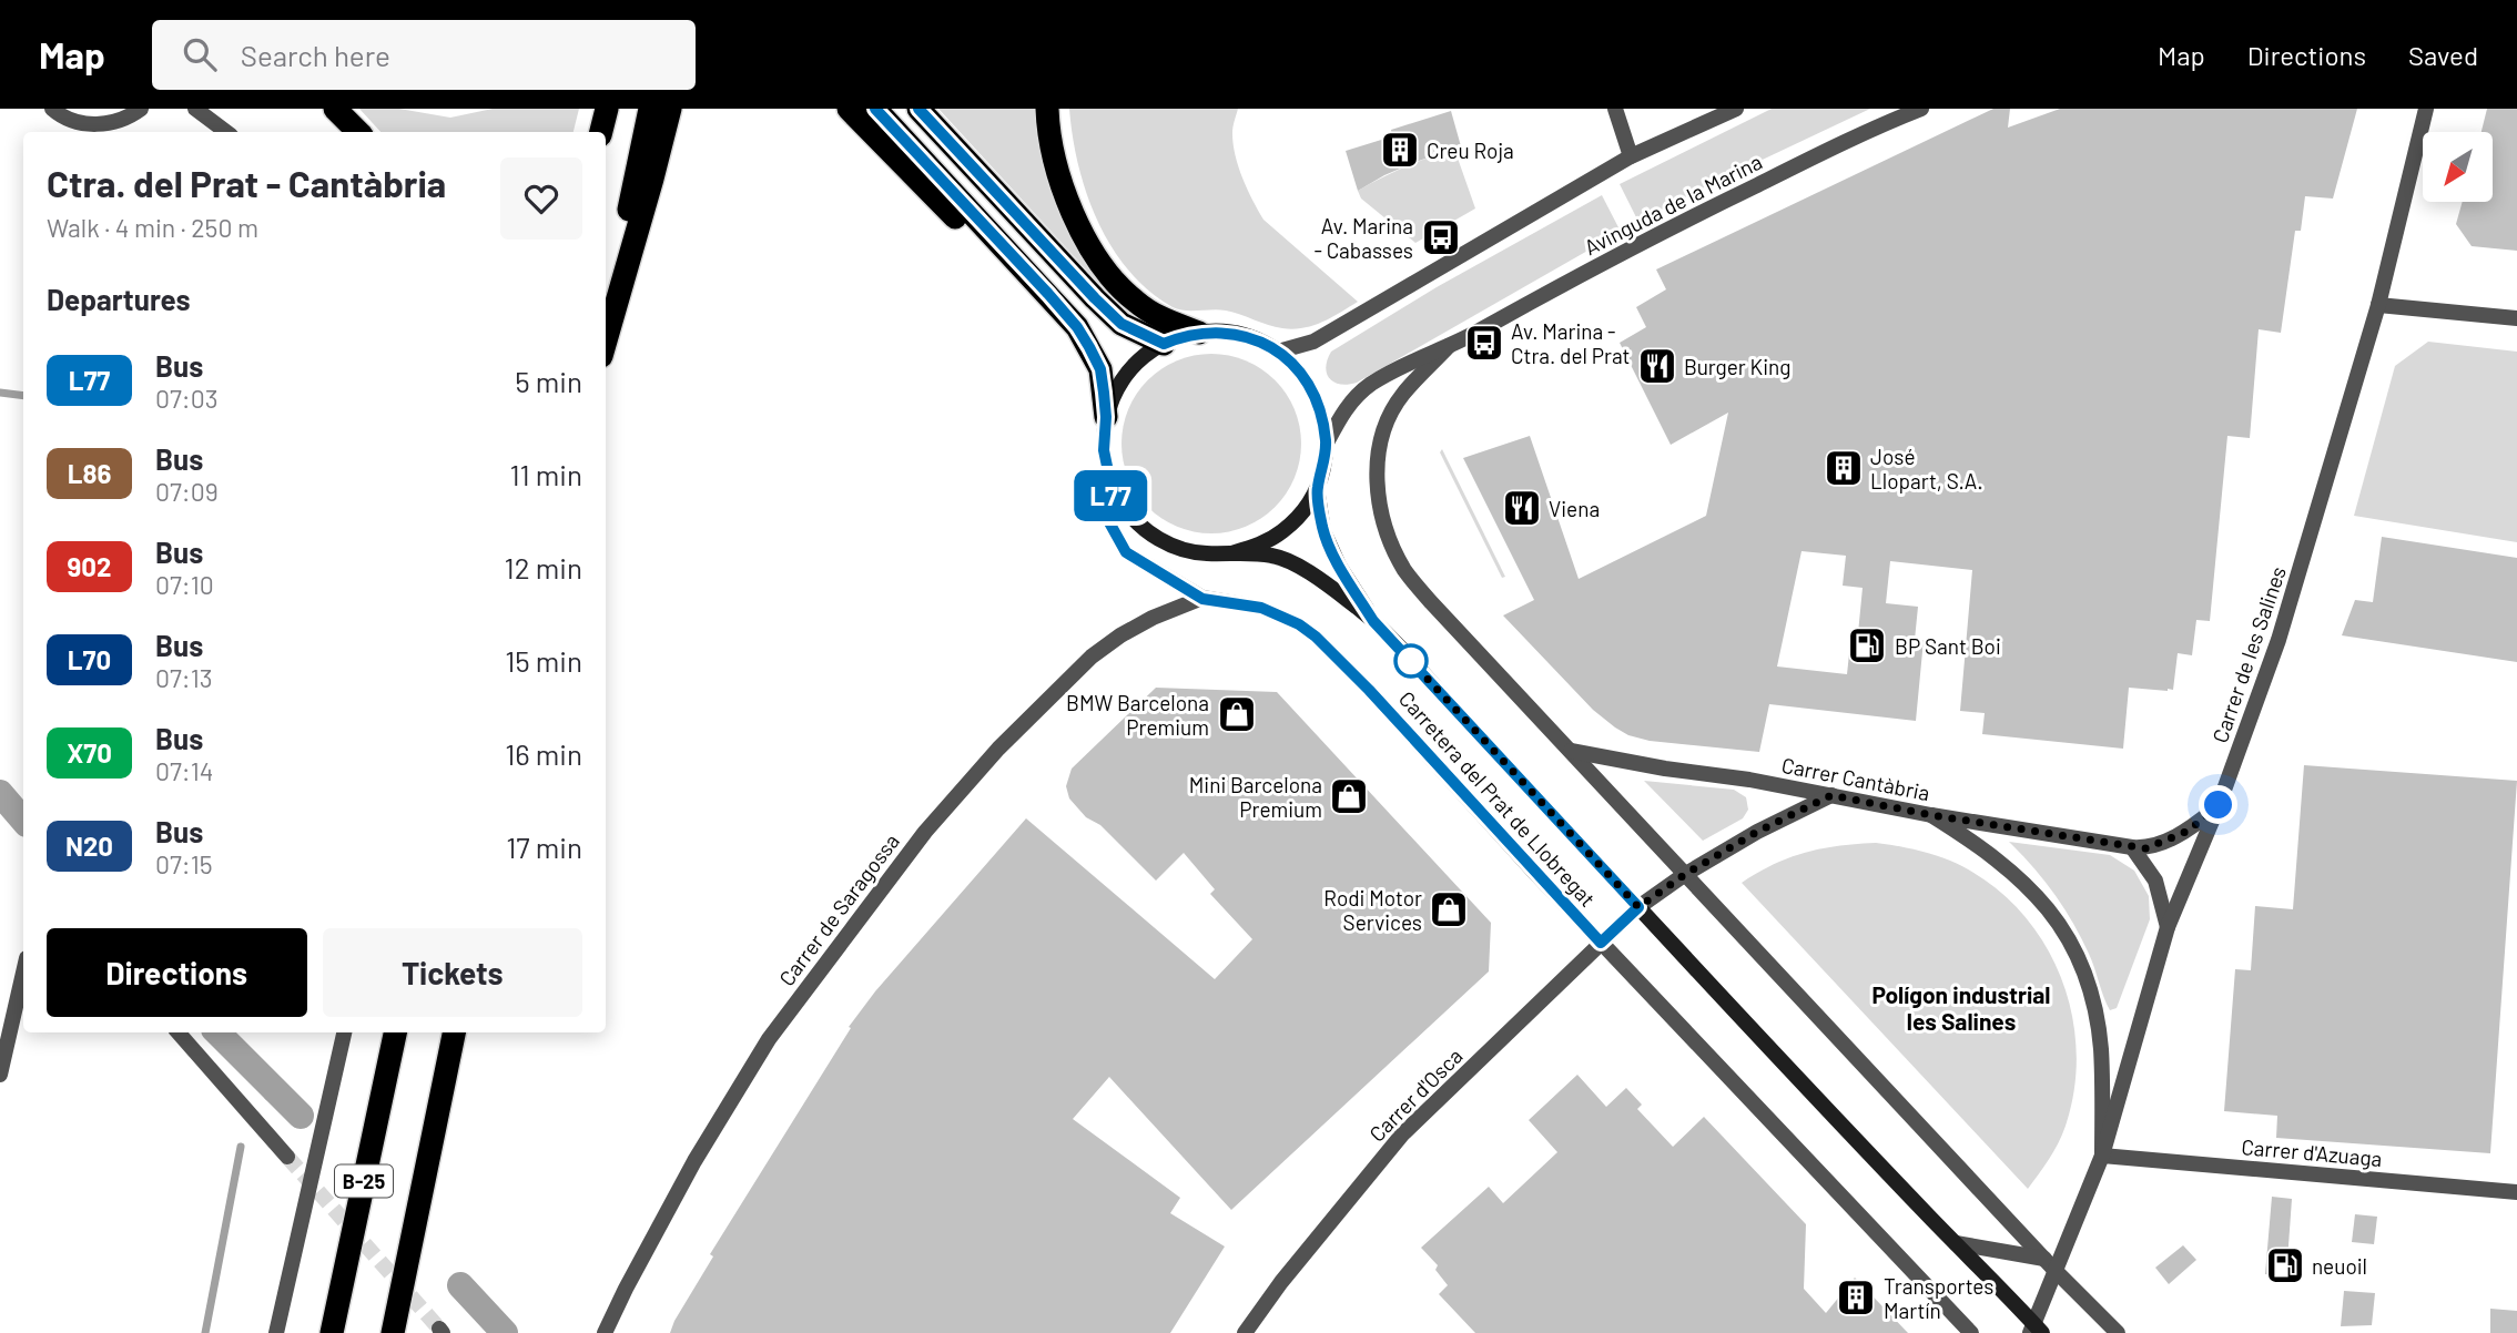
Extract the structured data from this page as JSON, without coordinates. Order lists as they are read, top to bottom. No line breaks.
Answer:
{"streets":{"highway":["B-25"],"street":["Avinguda de la Marina","Carrer de les Salines","Carrer Cantàbria","Carretera del Prat de Llobregat","Carrer de Saragossa","Carrer d'Osca","Carrer d'Azuaga"]},"crossings":[["Avinguda de la Marina","Carrer Cantàbria"],["Avinguda de la Marina","Carretera del Prat de Llobregat"],["Carrer de les Salines","Carrer Cantàbria"],["Carrer de les Salines","Carrer d'Azuaga"],["Carrer Cantàbria","Carrer d'Osca"],["Carretera del Prat de Llobregat","Carrer de Saragossa"],["Carretera del Prat de Llobregat","Carrer d'Osca"]],"districts":["Polígon industrial les Salines"],"places":{"building":["Creu Roja","José Llopart, S.A.","Transportes Martín"],"bus stop":["Av. Marina - Cabasses","Av. Marina - Ctra. del Prat"],"restaurant":["Burger King","Viena"],"fuel station":["BP Sant Boi","neuoil"],"shop":["BMW Barcelona Premium","Mini Barcelona Premium","Rodi Motor Services"]},"lines":["bus line L77"],"north":"bottom left","page":{"header":"Map","search":"Search here","nav":["Map","Directions","Saved"],"on_map":"L77","heading":[["Ctra. del Prat - Cantàbria","Walk · 4 min · 250 m"],"Departures"],"list":[{"mark":"L77","name":"Bus","note":"07:03","value":"5 min"},{"mark":"L86","name":"Bus","note":"07:09","value":"11 min"},{"mark":"902","name":"Bus","note":"07:10","value":"12 min"},{"mark":"L70","name":"Bus","note":"07:13","value":"15 min"},{"mark":"X70","name":"Bus","note":"07:14","value":"16 min"},{"mark":"N20","name":"Bus","note":"07:15","value":"17 min"}],"buttons":["Directions","Tickets"]}}
